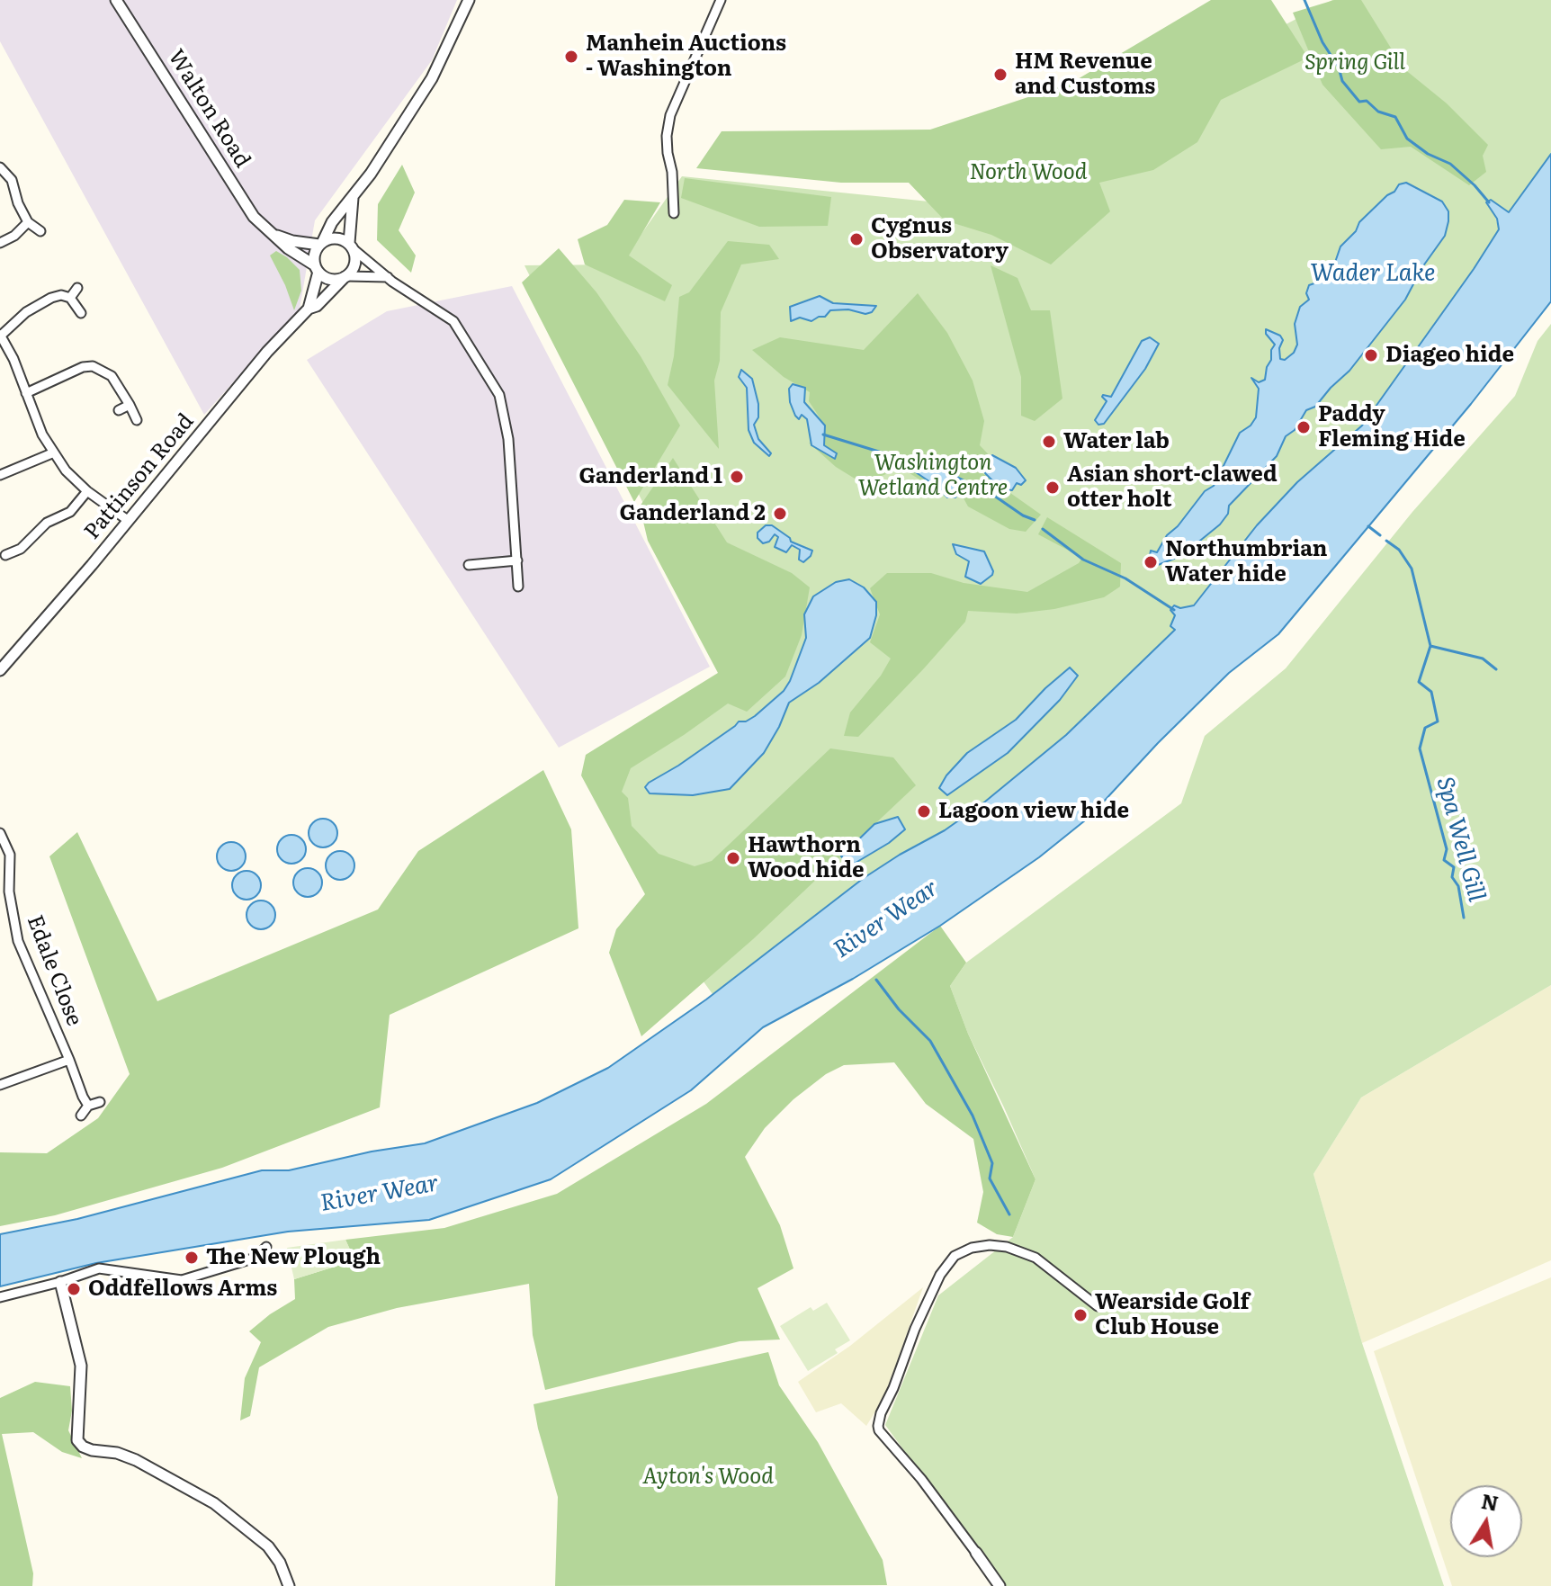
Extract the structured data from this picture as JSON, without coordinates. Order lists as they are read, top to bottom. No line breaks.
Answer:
{"streets":{"street":["Walton Road","Pattinson Road","Edale Close"]},"crossings":[["Walton Road","Pattinson Road"]],"water":["Wader Lake","Spa Well Gill","River Wear"],"parks":["Spring Gill","North Wood","Washington Wetland Centre","Ayton's Wood"],"places":["Manhein Auctions - Washington","HM Revenue and Customs","Cygnus Observatory","Diageo hide","Paddy Fleming Hide","Water lab","Ganderland 1","Asian short-clawed otter holt","Ganderland 2","Northumbrian Water hide","Lagoon view hide","Hawthorn Wood hide","The New Plough","Oddfellows Arms","Wearside Golf Club House"],"north":"top"}
